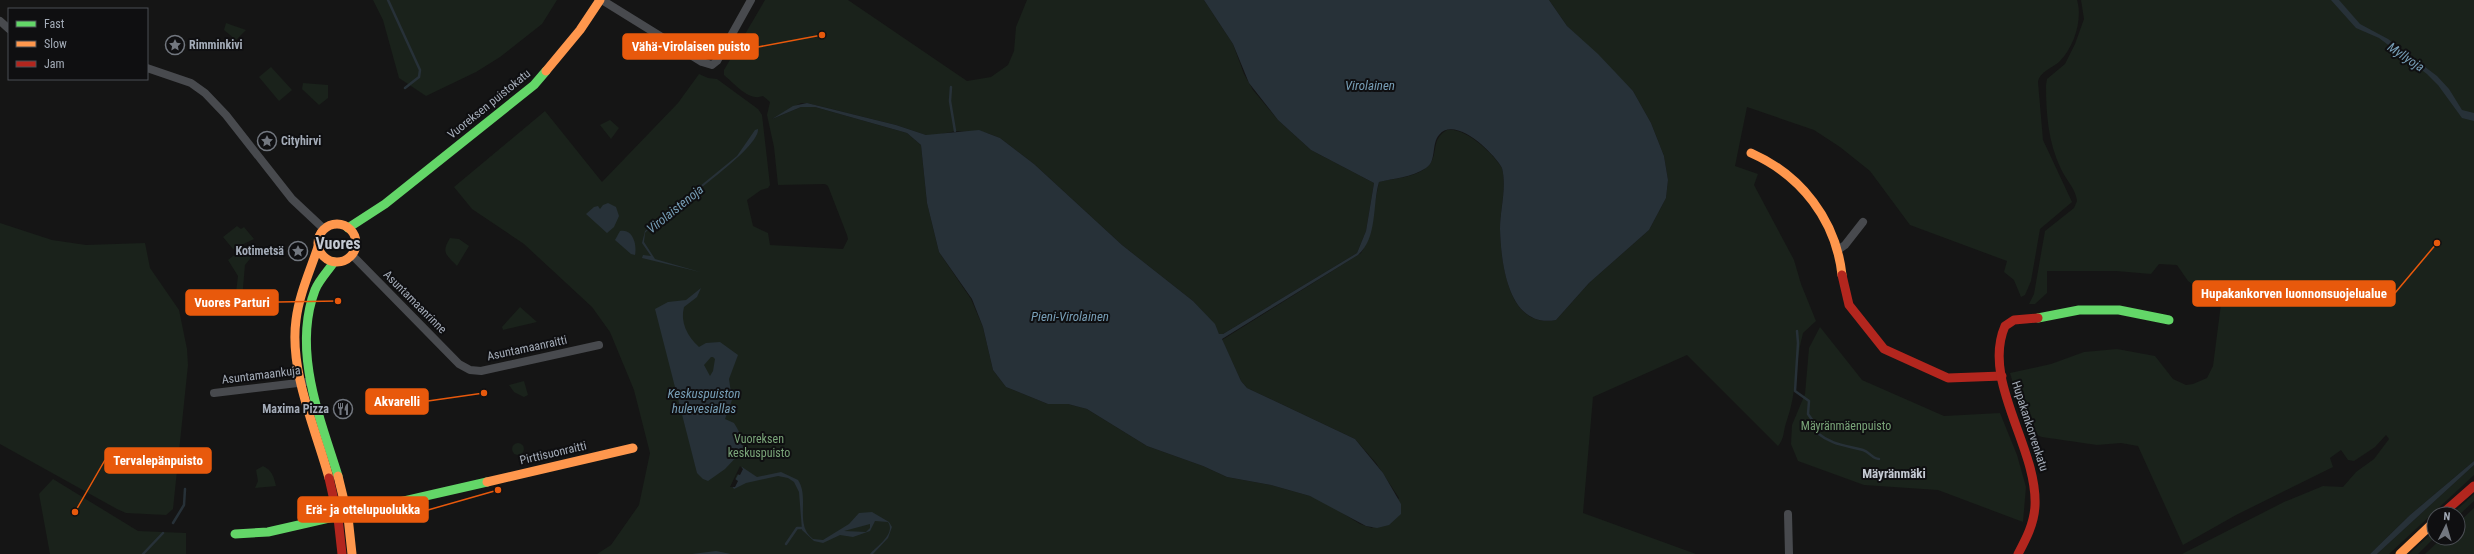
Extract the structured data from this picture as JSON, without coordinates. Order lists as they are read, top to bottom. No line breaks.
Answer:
{"streets":{"main road":["Vuoreksen puistokatu","Hupakankorvenkatu","Pirttisuonraitti"],"street":["Asuntamaanrinne","Asuntamaanraitti","Asuntamaankuja"]},"crossings":[["Vuoreksen puistokatu","Asuntamaanrinne"],["Asuntamaanrinne","Asuntamaanraitti"]],"districts":["Vuores","Mäyränmäki"],"water":["Myllyoja","Virolainen","Virolaistenoja","Pieni-Virolainen","Keskuspuiston hulevesiallas"],"parks":["Mäyränmäenpuisto","Vuoreksen keskuspuisto"],"places":{"other":["Vähä-Virolaisen puisto","Hupakankorven luonnonsuojelualue","Vuores Parturi","Akvarelli","Erä- ja ottelupuolukka","Tervalepänpuisto"],"place":["Rimminkivi","Cityhirvi","Kotimetsä"],"restaurant":["Maxima Pizza"]},"legend":["Fast","Slow","Jam"],"north":"top"}
